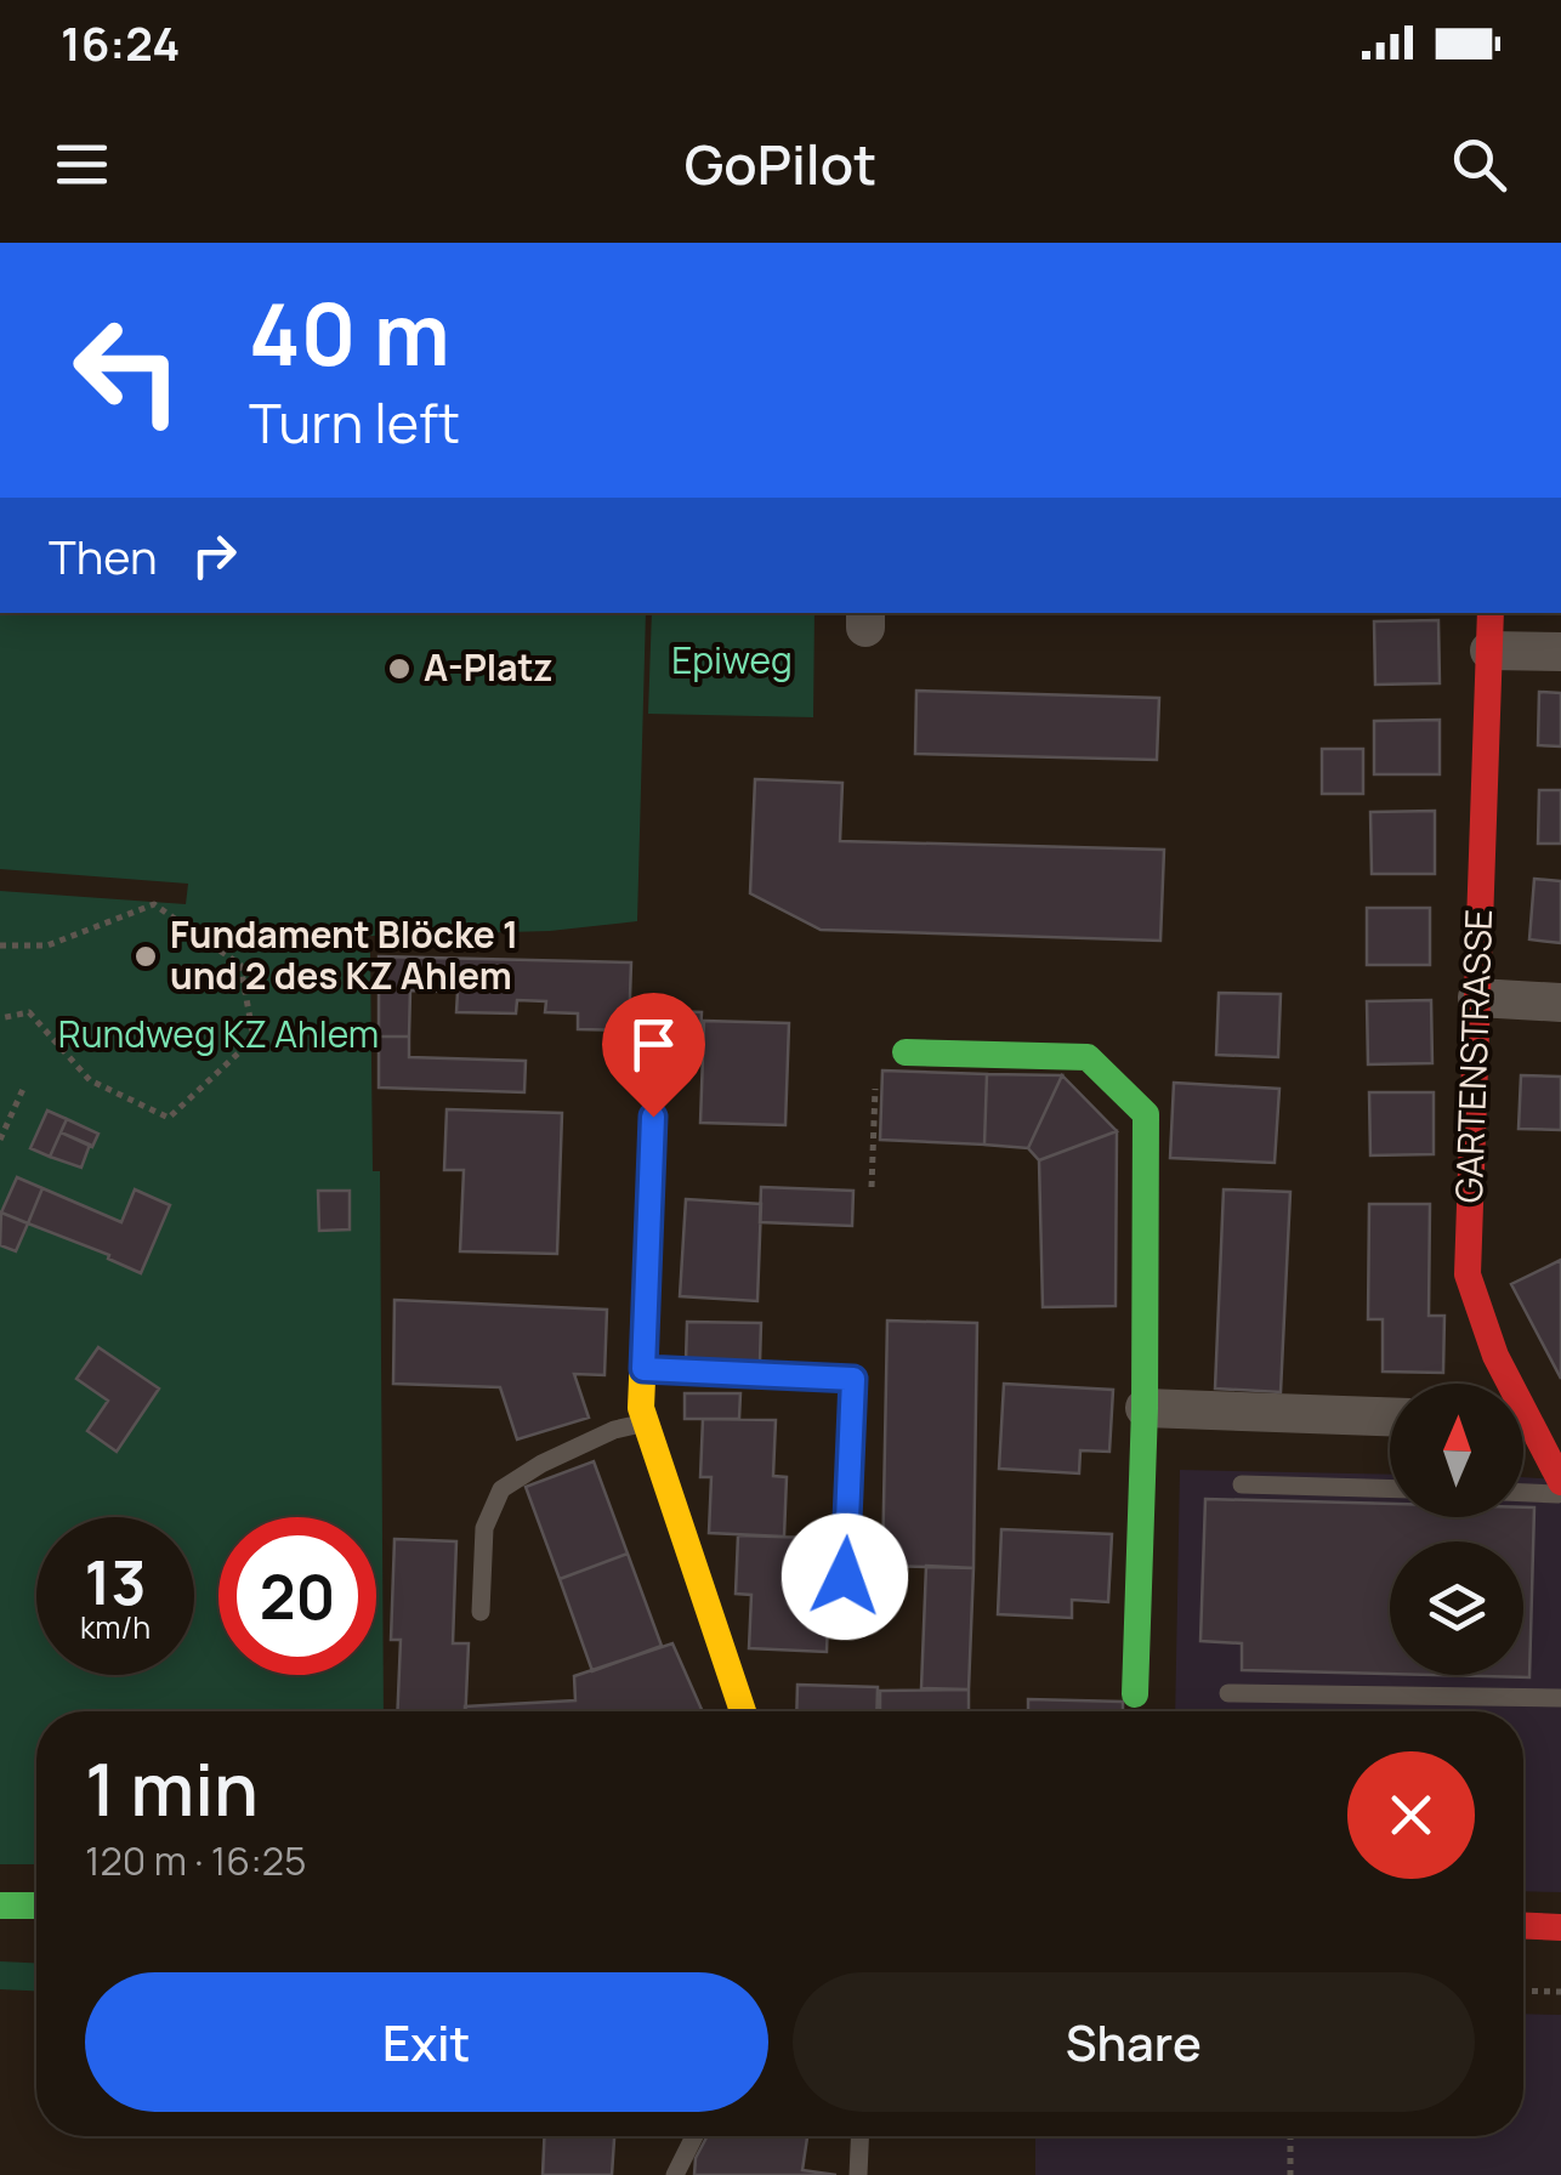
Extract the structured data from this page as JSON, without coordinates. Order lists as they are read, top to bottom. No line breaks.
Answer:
{"streets":{"street":["GARTENSTRASSE"]},"parks":["Epiweg","Rundweg KZ Ahlem"],"places":["A-Platz","Fundament Blöcke 1 und 2 des KZ Ahlem"],"north":"top","page":{"status":"16:24","header":"GoPilot","turn":["40 m","Turn left"],"then":"Then","speed":"13 km/h","limit":"20","heading":["1 min","120 m · 16:25"],"buttons":["Exit","Share"]}}
